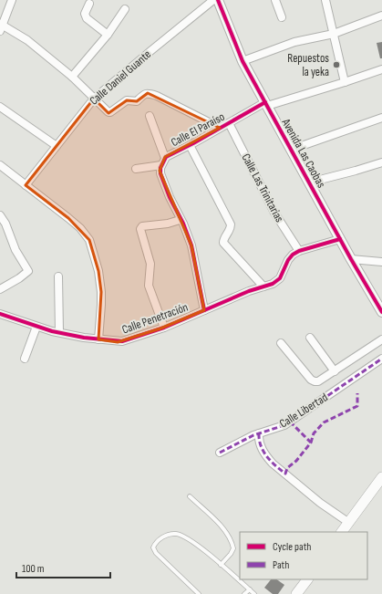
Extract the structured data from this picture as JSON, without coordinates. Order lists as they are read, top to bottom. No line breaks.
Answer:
{"streets":{"street":["Calle Daniel Guante","Calle El Paraíso","Avenida Las Caobas","Calle Las Trinitarias","Calle Penetración","Calle Libertad"]},"crossings":[["Calle El Paraíso","Avenida Las Caobas"],["Calle El Paraíso","Calle Las Trinitarias"],["Calle Las Trinitarias","Calle Penetración"]],"places":["Repuestos la yeka"],"legend":["Cycle path","Path"],"scale_bar":"100 m"}
